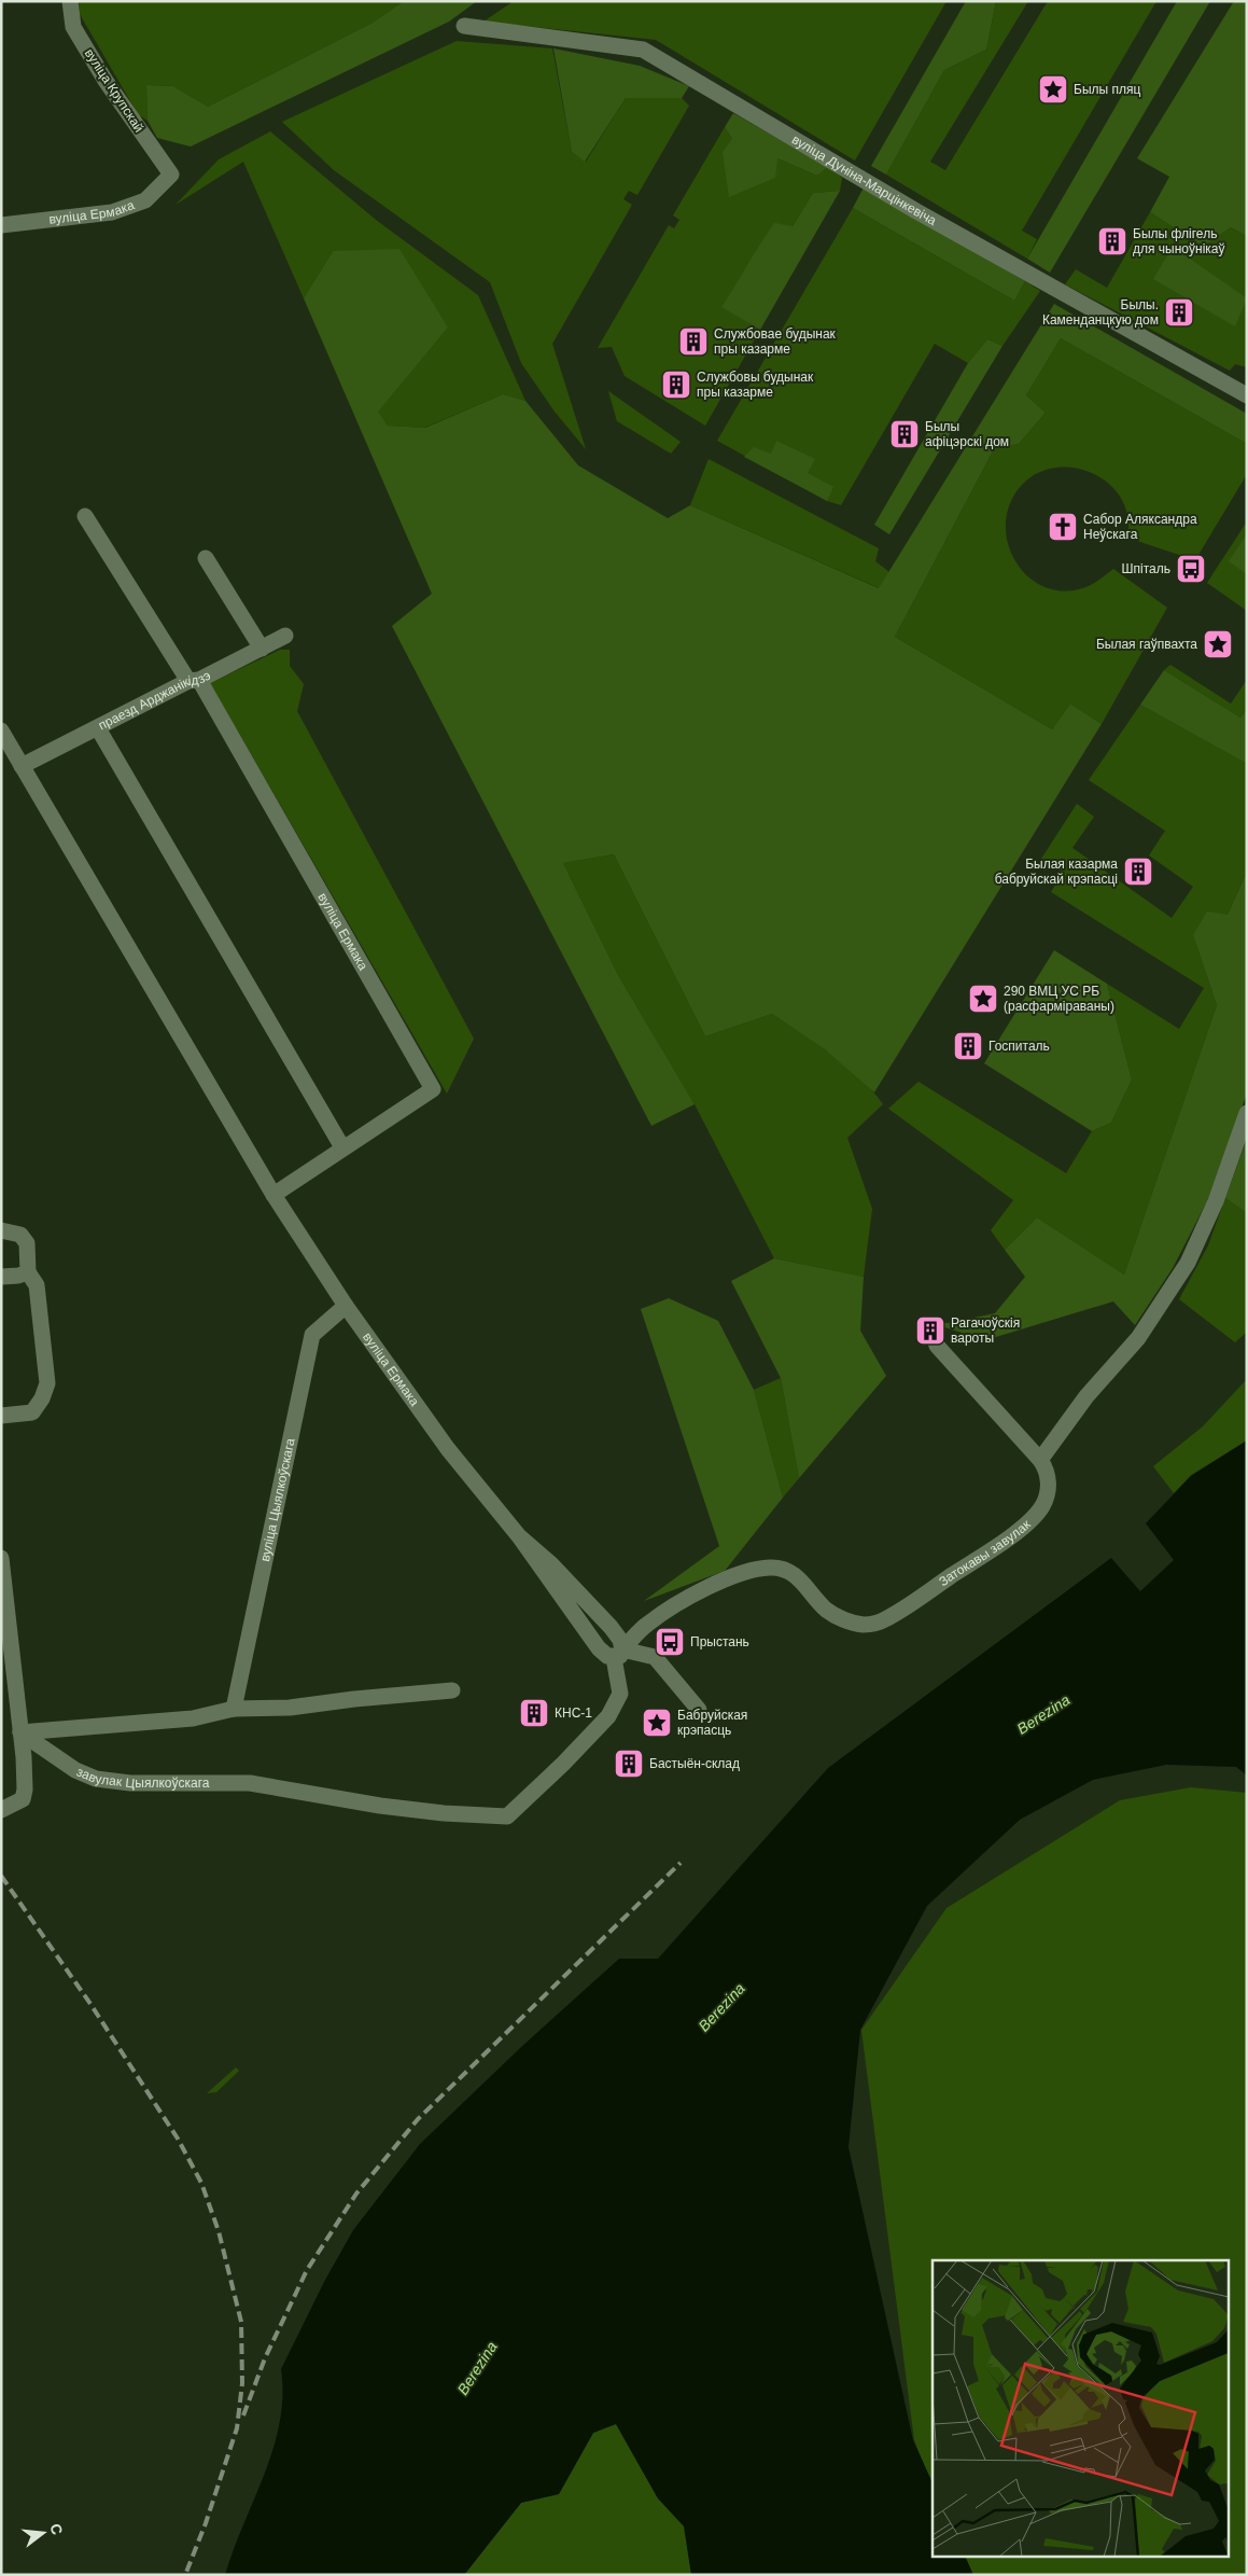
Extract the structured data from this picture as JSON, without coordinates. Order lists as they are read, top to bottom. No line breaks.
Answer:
{"streets":{"street":["вуліца Крупскай","вуліца Дуніна-Марцінкевіча","вуліца Ермака","праезд Арджанікідзэ","вуліца Цыялкоўскага","Затокавы завулак","завулак Цыялкоўскага"]},"crossings":[["вуліца Крупскай","вуліца Ермака"],["вуліца Ермака","праезд Арджанікідзэ"],["вуліца Ермака","вуліца Цыялкоўскага"],["вуліца Ермака","Затокавы завулак"],["вуліца Ермака","завулак Цыялкоўскага"],["Затокавы завулак","завулак Цыялкоўскага"]],"water":["Berezina"],"places":{"place":["Былы пляц","Былая гаўпвахта","290 ВМЦ УС РБ (расфарміраваны)","Бабруйская крэпасць"],"building":["Былы флігель для чыноўнікаў","Былы. Каменданцкую дом","Службовае будынак пры казарме","Службовы будынак пры казарме","Былы афіцэрскі дом","Былая казарма бабруйскай крэпасці","Госпиталь","Рагачоўскія вароты","КНС-1","Бастыён-склад"],"church":["Сабор Аляксандра Неўскага"],"bus stop":["Шпіталь","Прыстань"]},"north":"right"}
